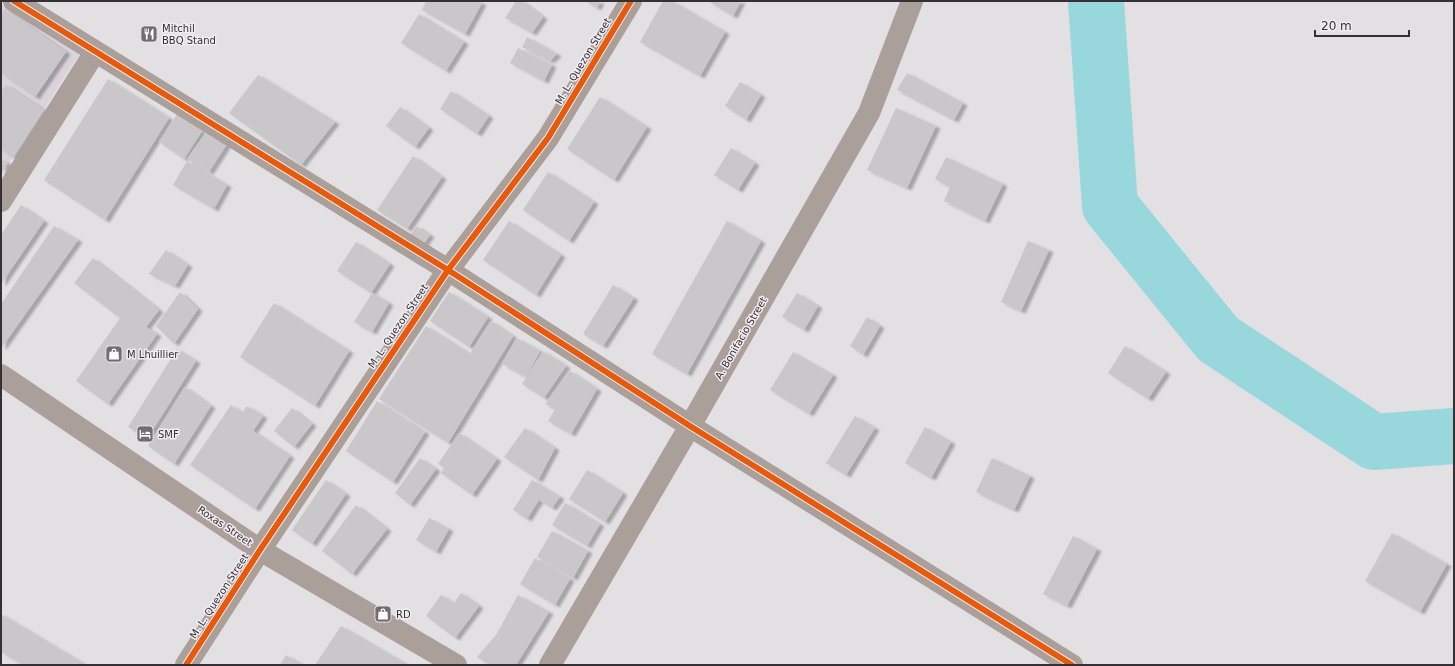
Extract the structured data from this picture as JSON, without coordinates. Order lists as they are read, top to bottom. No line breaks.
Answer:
{"streets":{"street":["M. L. Quezon Street","A. Bonifacio Street","Roxas Street"]},"crossings":[["M. L. Quezon Street","Roxas Street"]],"places":{"restaurant":["Mitchil BBQ Stand"],"shop":["M Lhuillier","RD"],"hotel":["SMF"]},"scale_bar":"20 m"}
